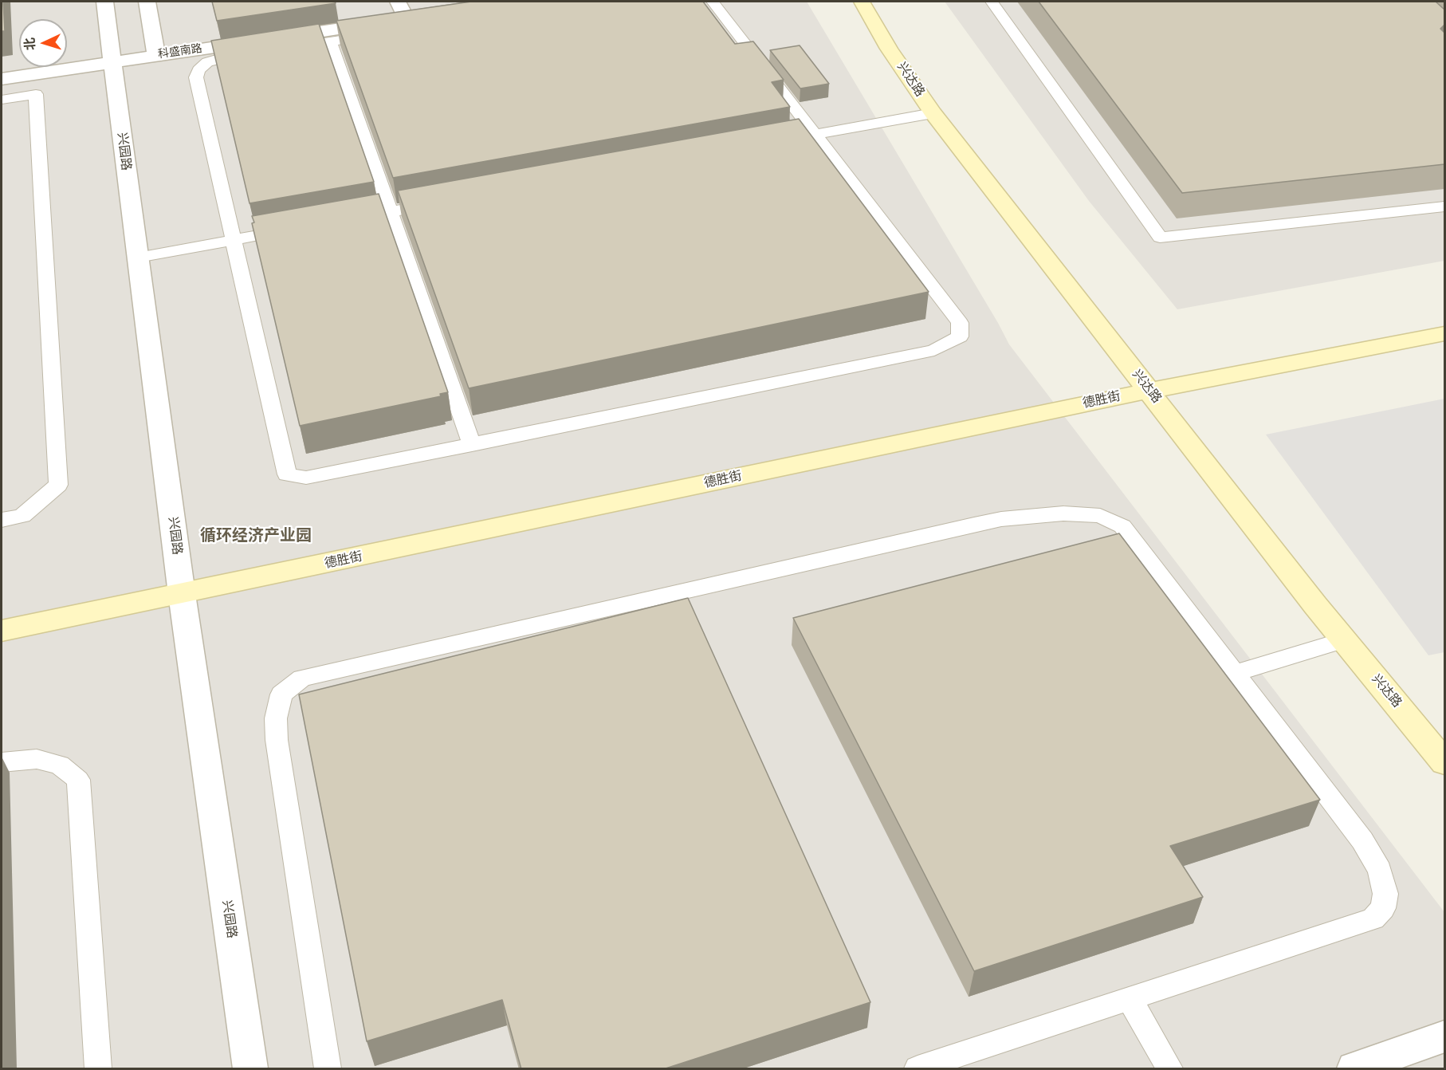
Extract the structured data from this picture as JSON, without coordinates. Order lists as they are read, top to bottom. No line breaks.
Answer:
{"streets":{"street":["科盛南路","兴达路","兴园路","德胜街"]},"crossings":[["科盛南路","兴园路"],["兴达路","德胜街"],["兴园路","德胜街"]],"districts":["循环经济产业园"],"north":"left"}
